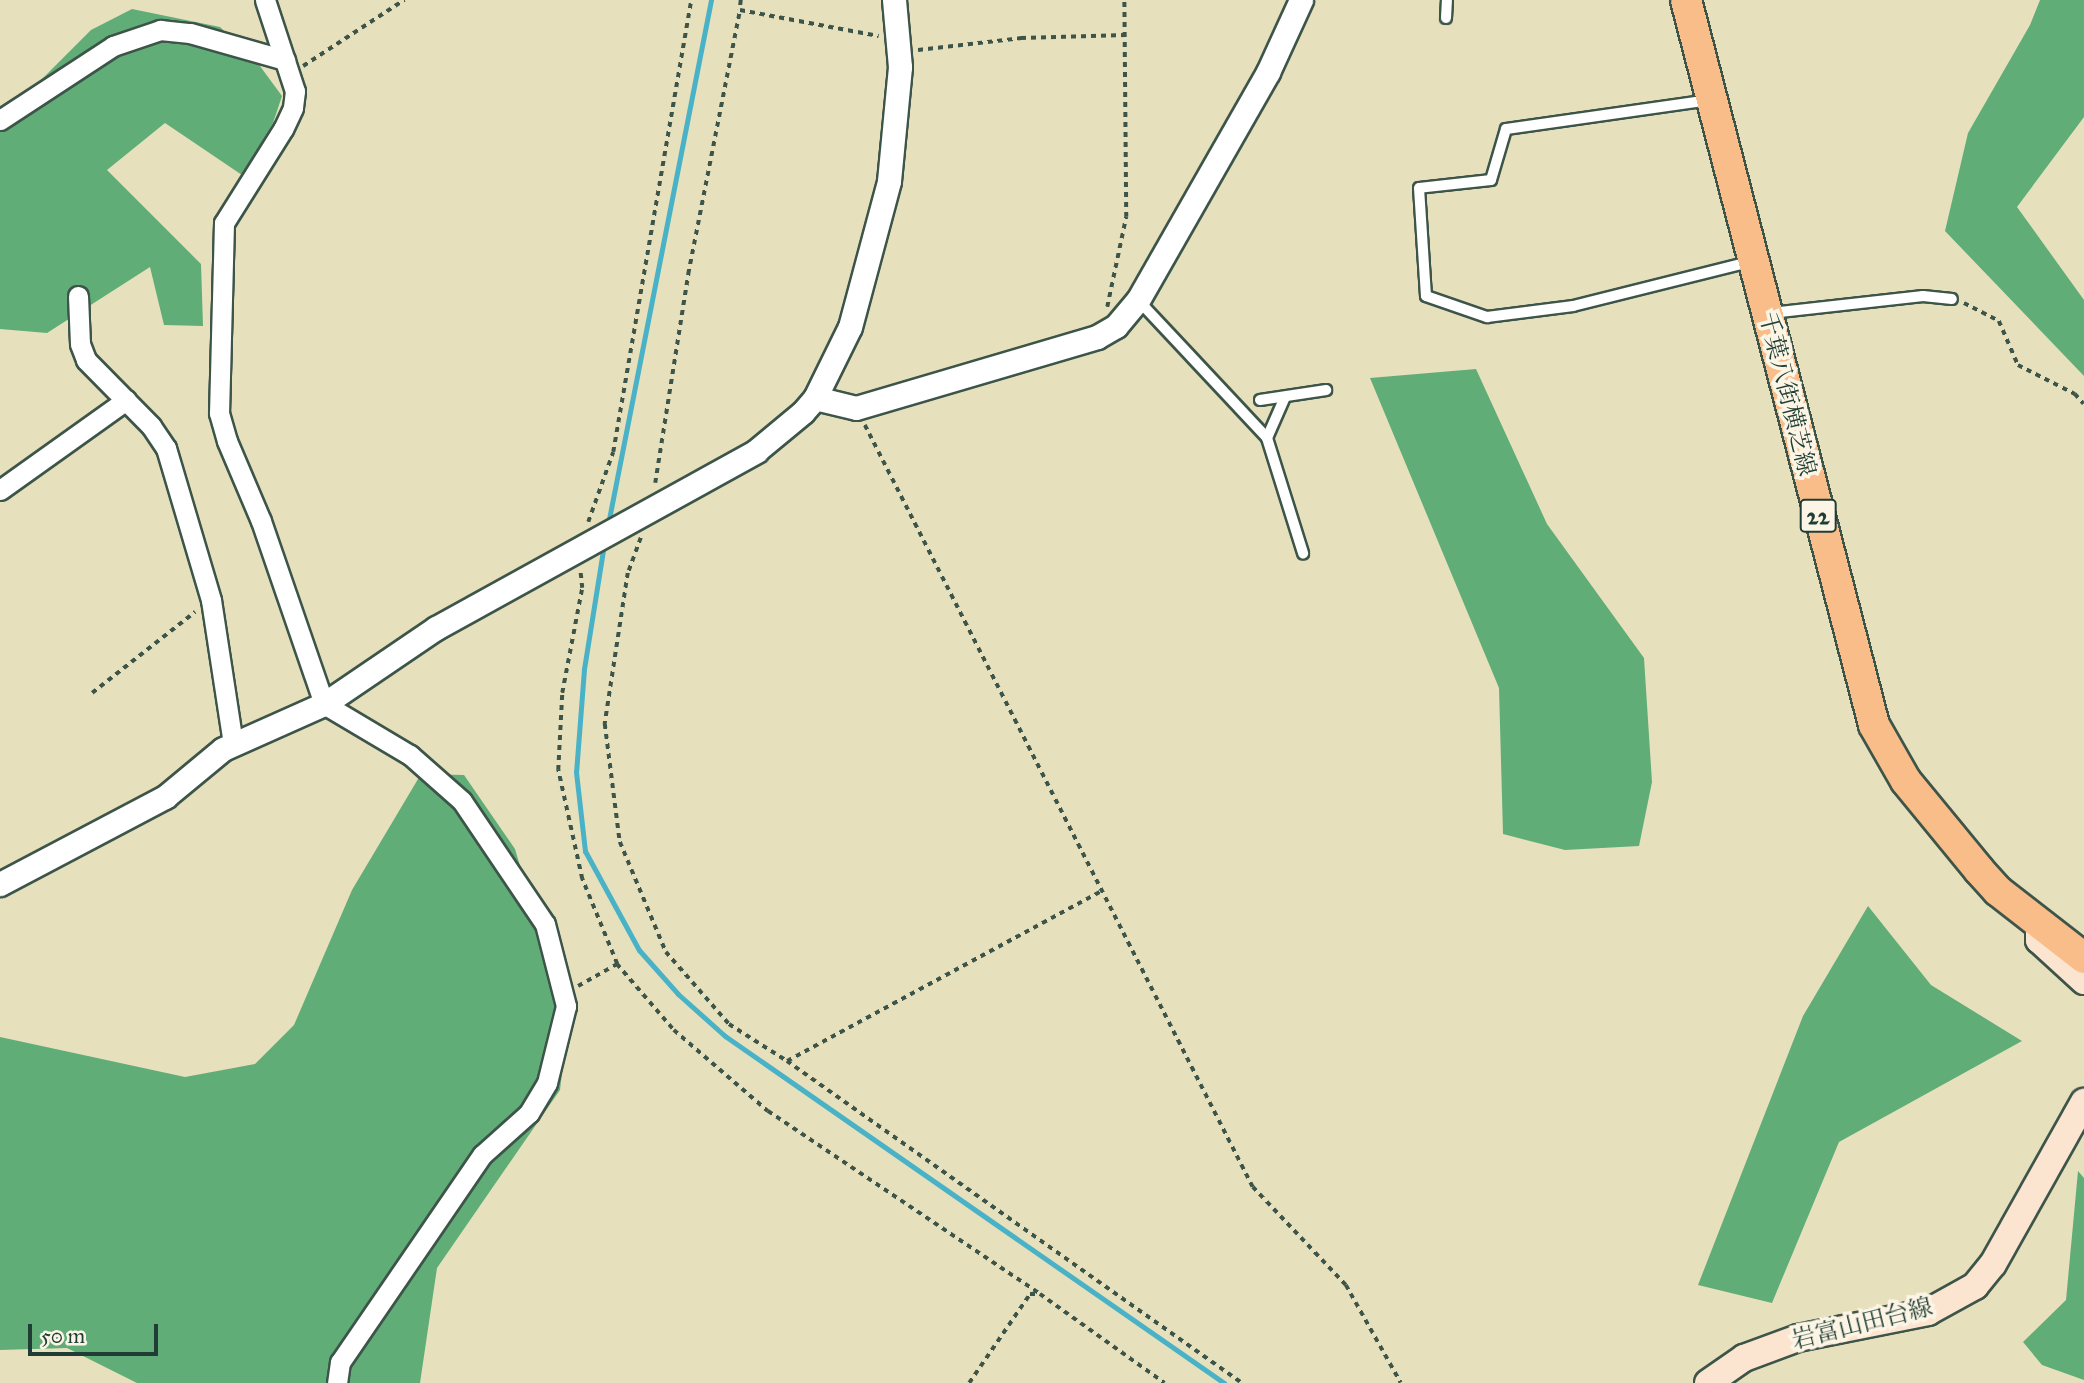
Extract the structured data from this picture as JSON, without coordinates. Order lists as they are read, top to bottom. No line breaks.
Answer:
{"streets":{"main road":["千葉八街横芝線","22","岩富山田台線"]},"scale_bar":"50 m"}
